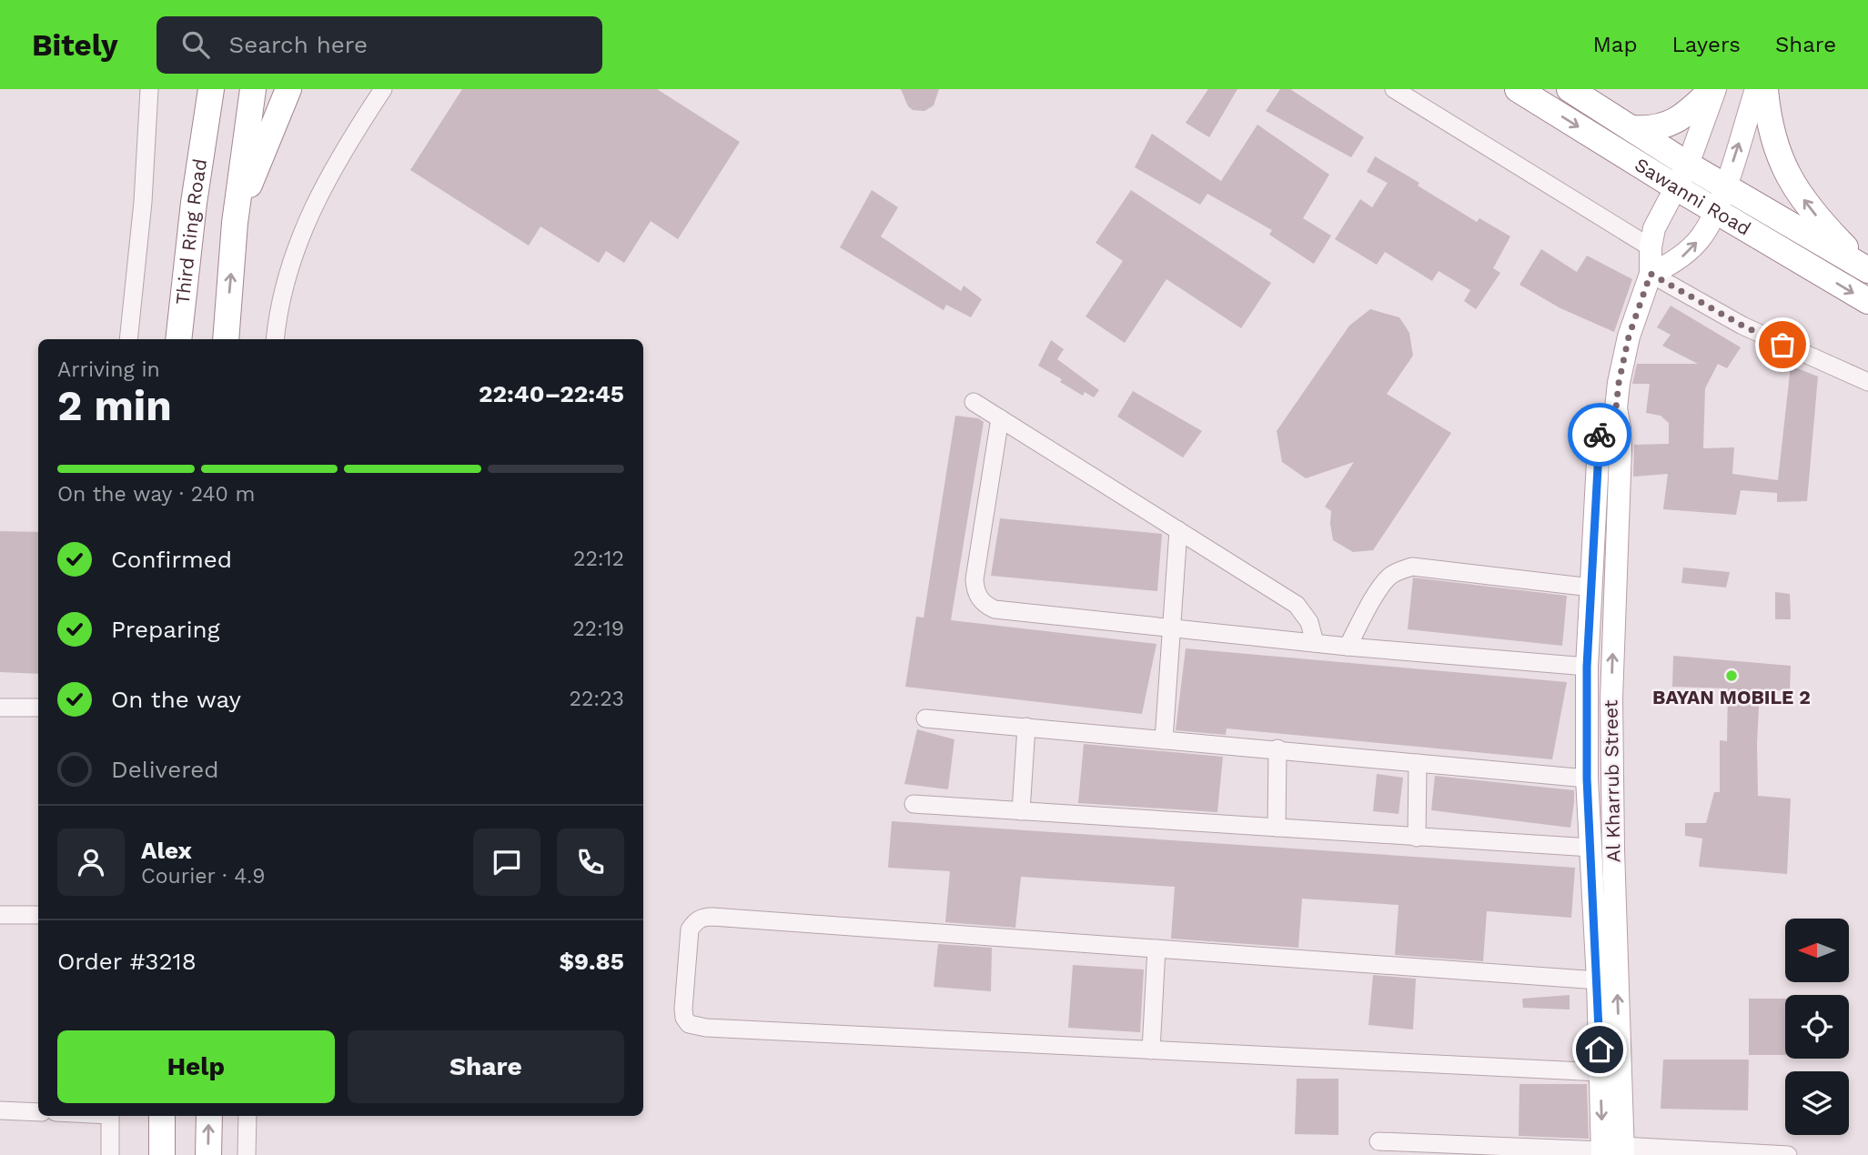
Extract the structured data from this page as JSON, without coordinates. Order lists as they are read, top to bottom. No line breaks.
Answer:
{"streets":{"highway":["Sawanni Road","Third Ring Road"],"main road":["Al Kharrub Street"]},"crossings":[["Sawanni Road","Al Kharrub Street"]],"places":["BAYAN MOBILE 2"],"north":"left","page":{"header":"Bitely","search":"Search here","nav":["Map","Layers","Share"],"heading":["2 min","Arriving in","22:40–22:45"],"panel":["Alex","Courier · 4.9","Order #3218","$9.85"],"bar":"On the way · 240 m","list":[["Confirmed","22:12"],["Preparing","22:19"],["On the way","22:23"],"Delivered"],"buttons":["Help","Share"]}}
